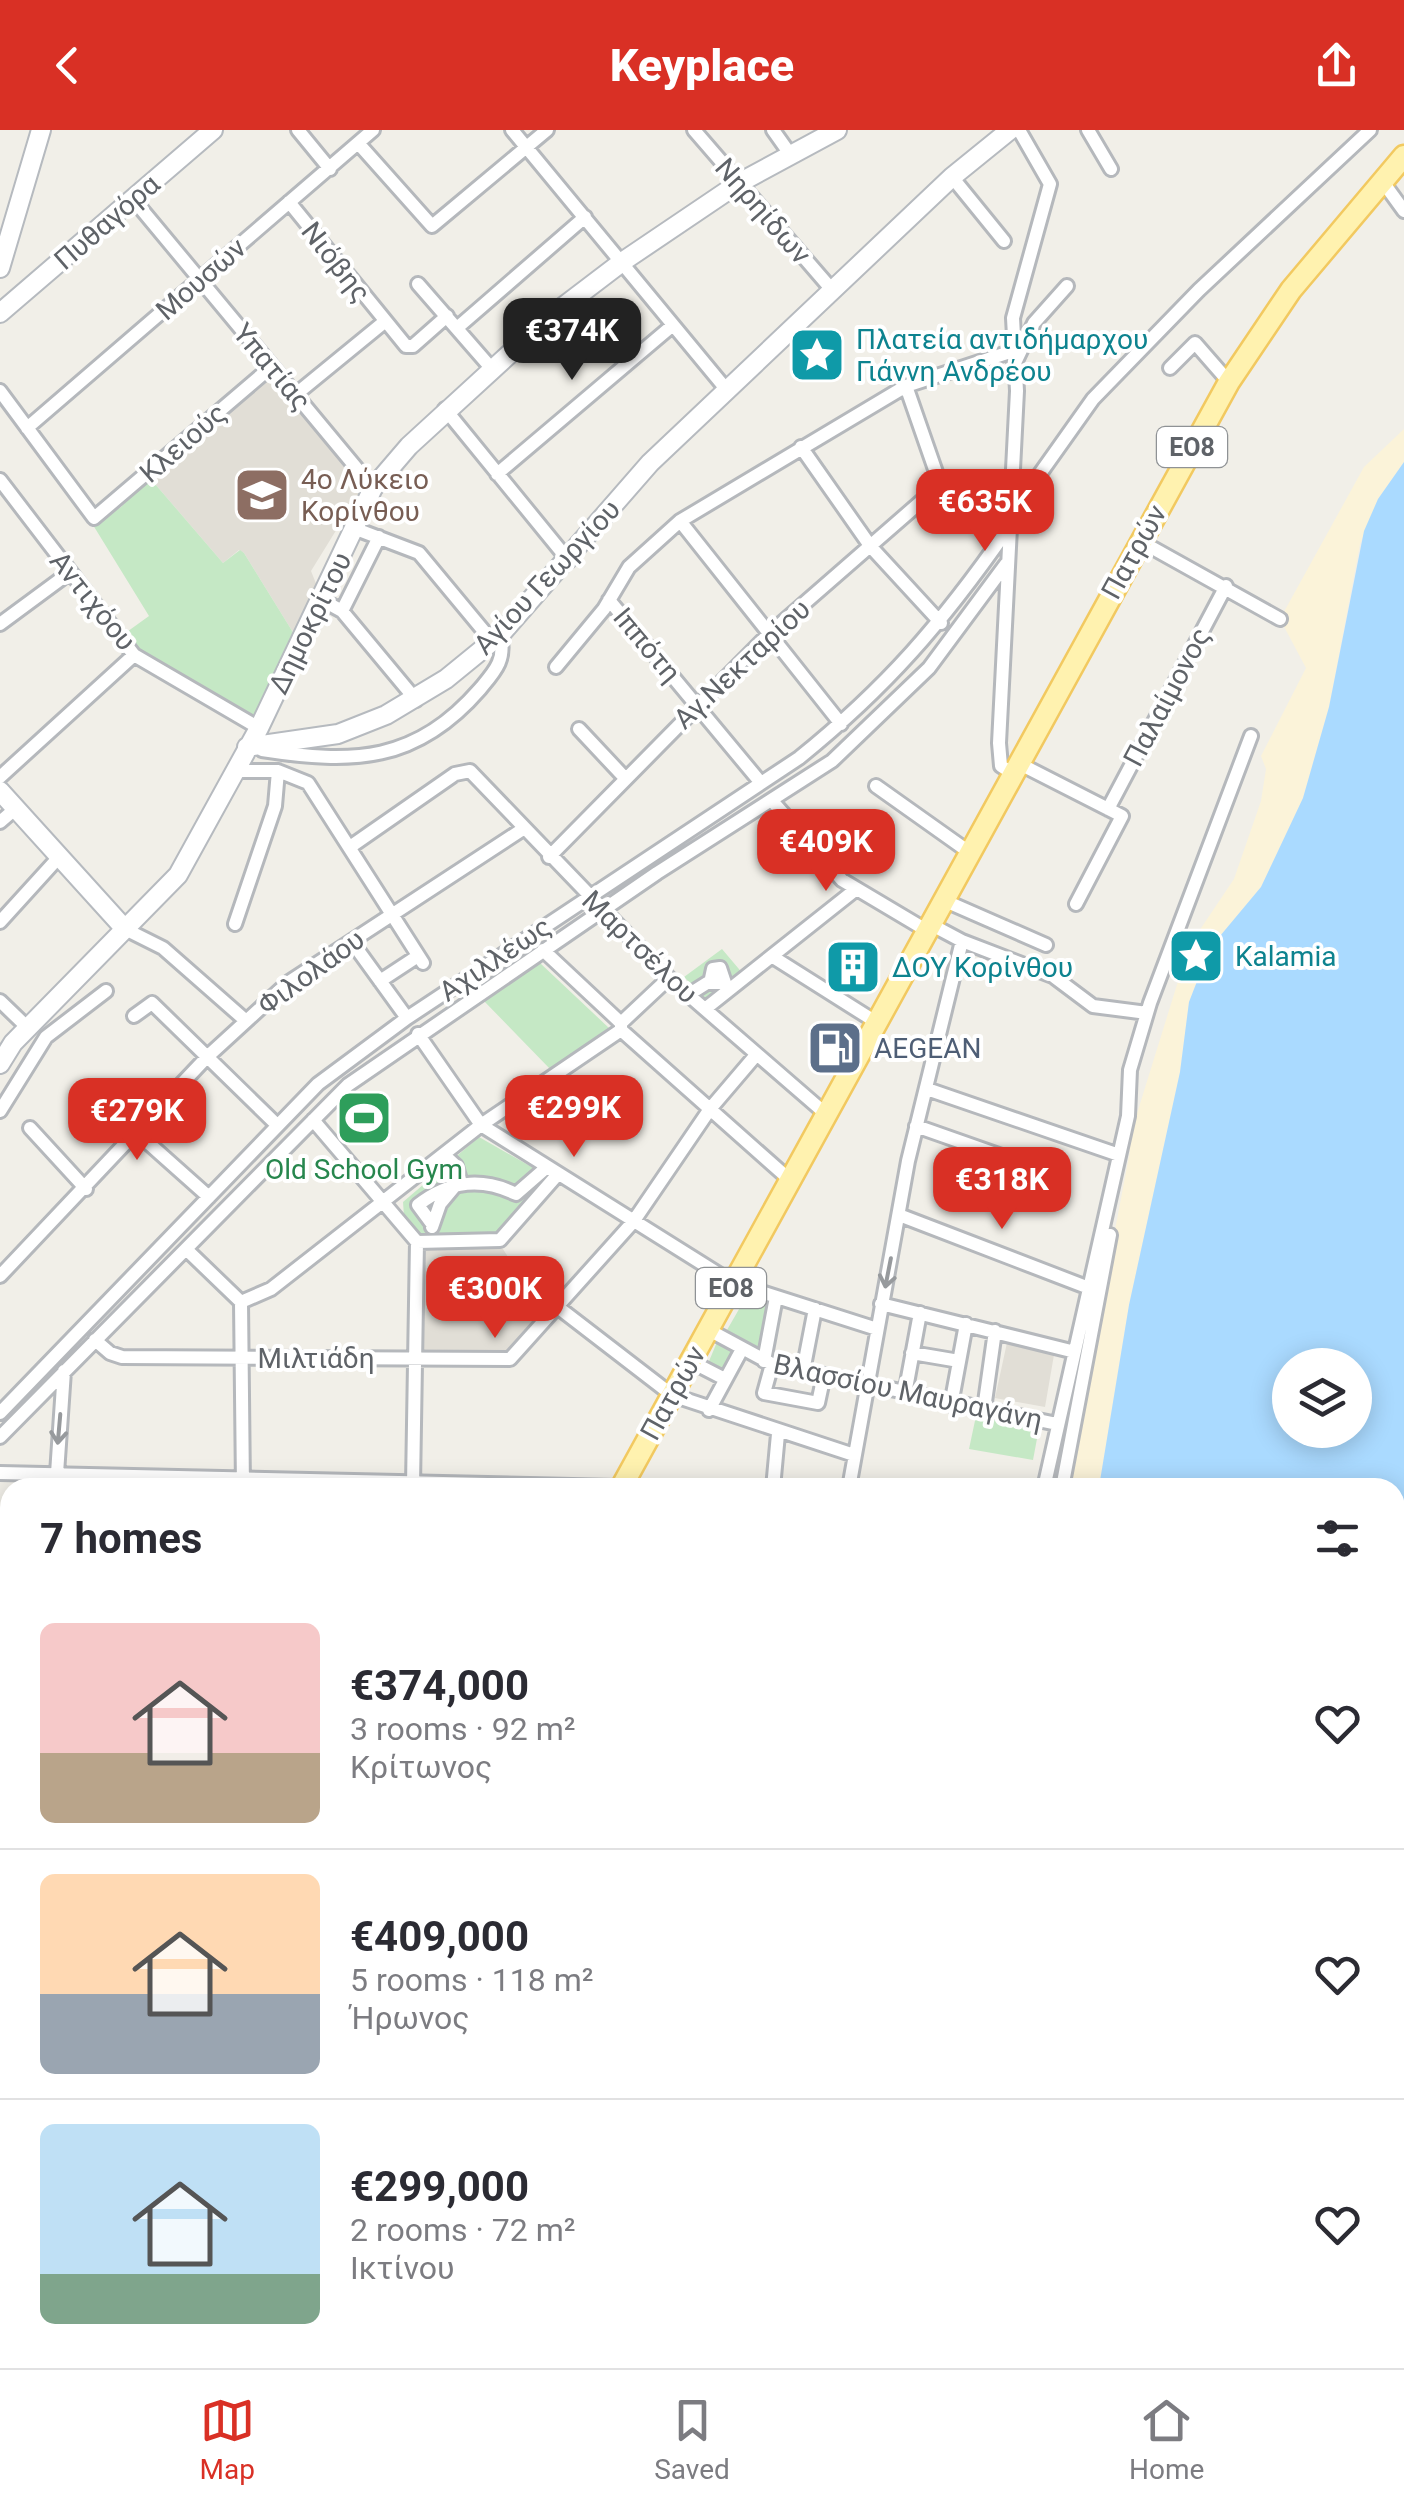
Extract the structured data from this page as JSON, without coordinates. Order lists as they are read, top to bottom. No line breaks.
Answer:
{"streets":{"main road":["ΕΟ8","Πατρών"],"street":["Νηρηίδων","Πυθαγόρα","Νιόβης","Μουσών","Υπατίας","Κλειούς","Αγίου Γεωργίου","Αντιχόου","Δημοκρίτου","Ιππότη","Αγ.Νεκταρίου","Παλαίμονος","Μαρτσέλου","Αχιλλέως","Φιλολάου","Μιλτιάδη","Βλασσίου Μαυραγάνη"]},"crossings":[["Νηρηίδων","Αγίου Γεωργίου"],["Νηρηίδων","Δημοκρίτου"],["Πυθαγόρα","Υπατίας"],["Νιόβης","Μουσών"],["Μουσών","Υπατίας"],["Μουσών","Κλειούς"],["Υπατίας","Κλειούς"],["Υπατίας","Δημοκρίτου"],["ΕΟ8","Πατρών"],["Πατρών","Μαρτσέλου"],["Πατρών","Βλασσίου Μαυραγάνη"],["Αγίου Γεωργίου","Δημοκρίτου"],["Αντιχόου","Δημοκρίτου"],["Ιππότη","Αγ.Νεκταρίου"],["Ιππότη","Αχιλλέως"],["Αγ.Νεκταρίου","Μαρτσέλου"],["Μαρτσέλου","Αχιλλέως"],["Μαρτσέλου","Φιλολάου"],["Μαρτσέλου","Μιλτιάδη"],["Αχιλλέως","Μιλτιάδη"]],"places":{"place":["Πλατεία αντιδήμαρχου Γιάννη Ανδρέου","Kalamia"],"school or university":["4ο Λύκειο Κορίνθου"],"building":["ΔΟΥ Κορίνθου"],"fuel station":["AEGEAN"],"sports":["Old School Gym"]},"page":{"header":"Keyplace","price":["€374K","€635K","€409K","€299K","€279K","€318K","€300K"],"heading":"7 homes","list":[{"name":"€374,000","note":"3 rooms · 92 m² · Κρίτωνος"},{"name":"€409,000","note":"5 rooms · 118 m² · Ήρωνος"},{"name":"€299,000","note":"2 rooms · 72 m² · Ικτίνου"}],"tabs":["Map","Saved","Home"]}}
